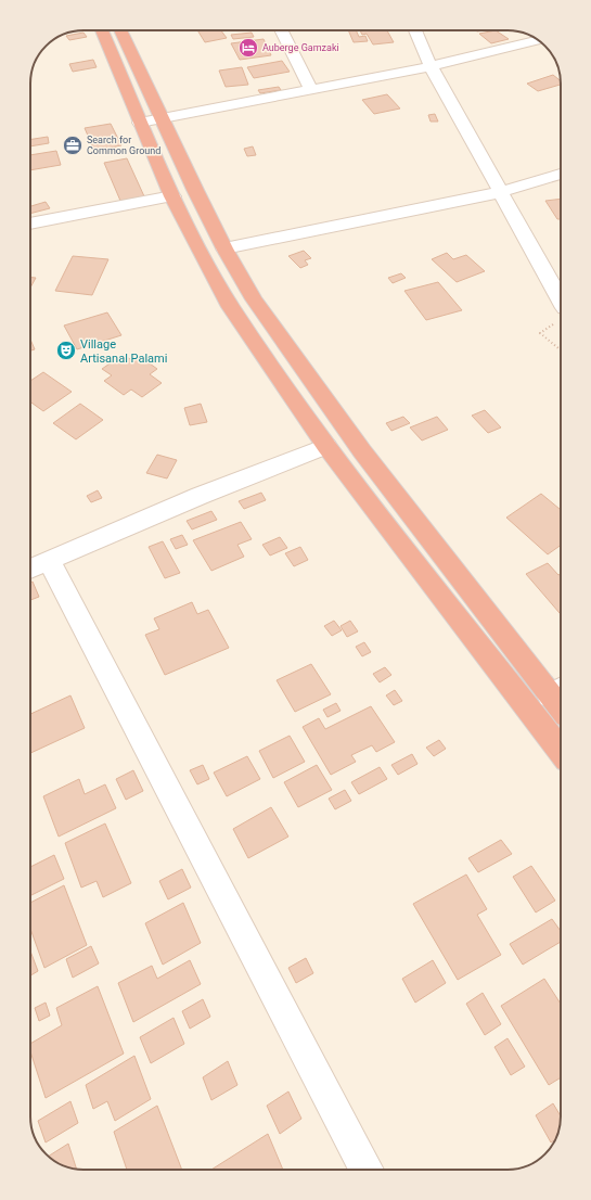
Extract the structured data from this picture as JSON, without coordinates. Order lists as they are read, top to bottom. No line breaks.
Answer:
{"places":{"hotel":["Auberge Gamzaki"],"office":["Search for Common Ground"],"theatre":["Village Artisanal Palami"]}}
